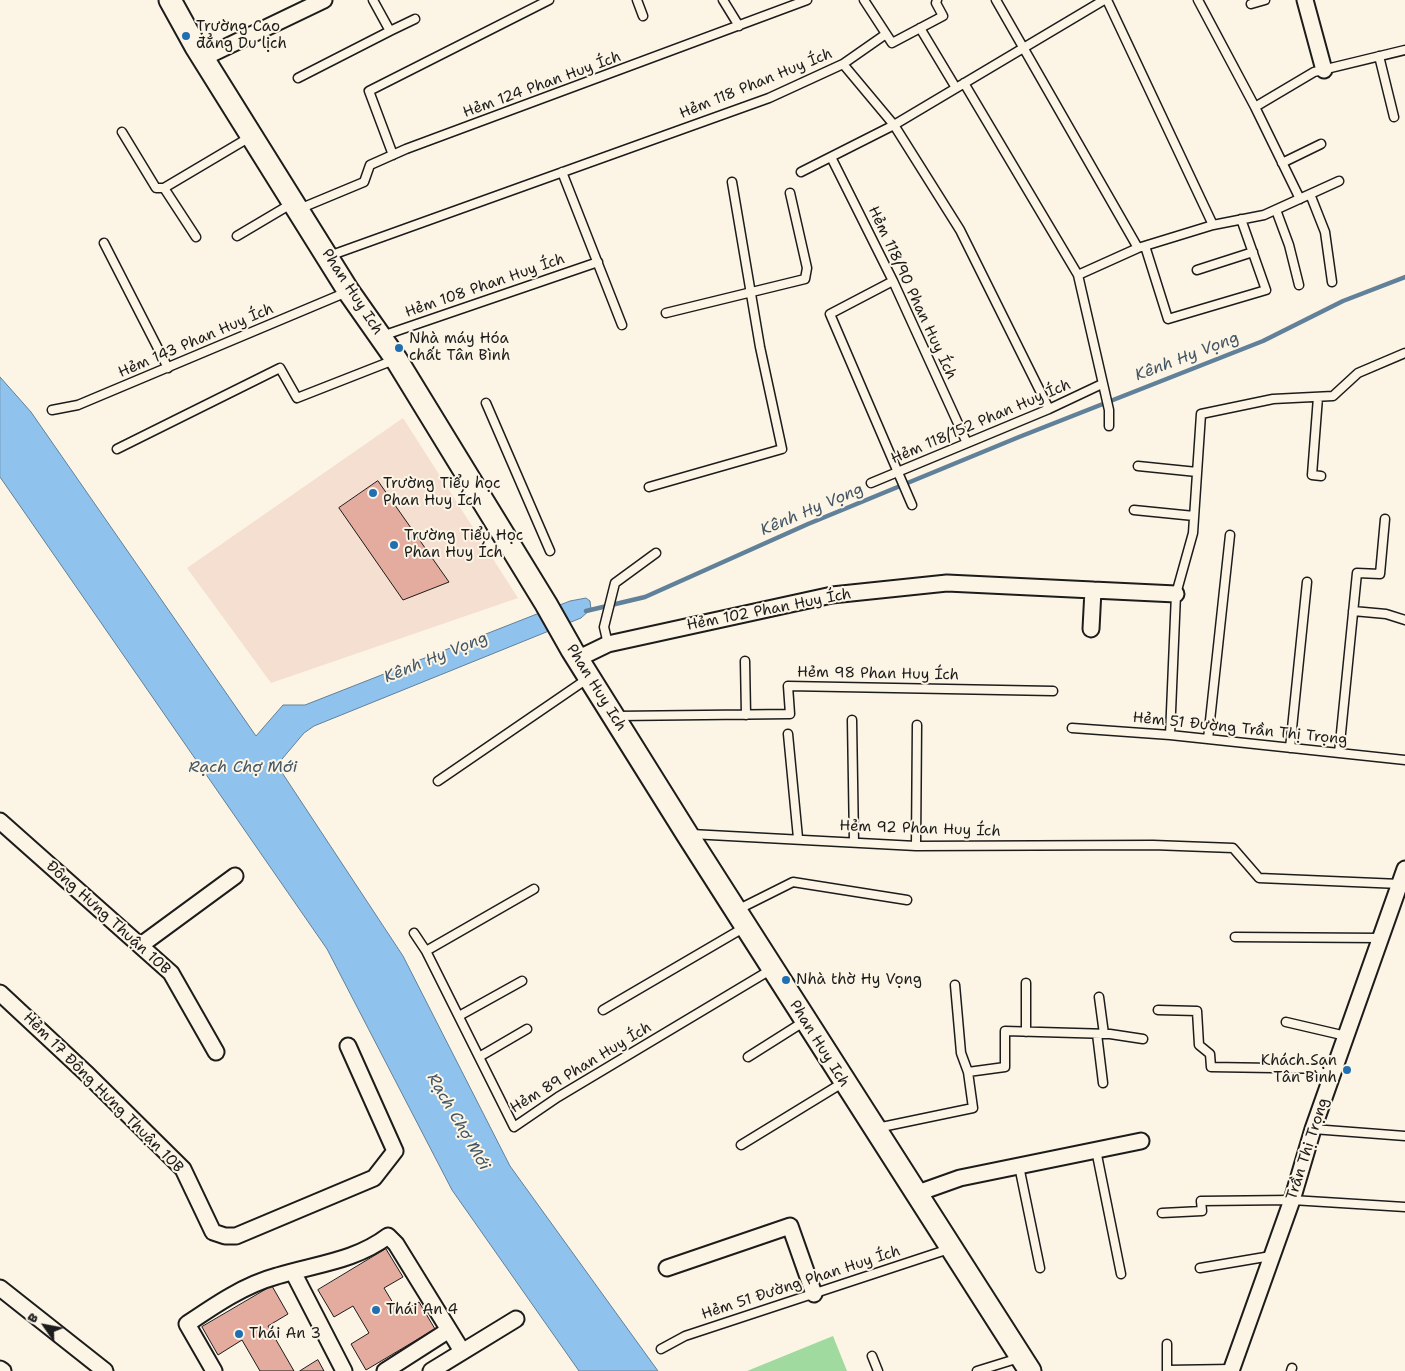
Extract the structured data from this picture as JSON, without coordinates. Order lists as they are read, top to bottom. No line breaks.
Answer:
{"streets":{"main road":["Phan Huy Ich"],"street":["Hẻm 102 Phan Huy Ích","Đông Hưng Thuận 10B","Hẻm 17 Đông Hưng Thuận 10B","Trần Thị Trọng"],"lane":["Hẻm 118 Phan Huy Ích","Hẻm 124 Phan Huy Ích","Hẻm 108 Phan Huy Ích","Hẻm 118/90 Phan Huy Ích","Hẻm 143 Phan Huy Ích","Hẻm 118/152 Phan Huy Ích","Hẻm 98 Phan Huy Ích","Hẻm 51 Đường Trần Thị Trọng","Hẻm 92 Phan Huy Ích","Hẻm 89 Phan Huy Ích","Hẻm 51 Đường Phan Huy Ích"]},"crossings":[["Hẻm 118 Phan Huy Ích","Phan Huy Ich"],["Hẻm 118 Phan Huy Ích","Hẻm 118/152 Phan Huy Ích"],["Hẻm 124 Phan Huy Ích","Phan Huy Ich"],["Hẻm 108 Phan Huy Ích","Phan Huy Ich"],["Phan Huy Ich","Hẻm 143 Phan Huy Ích"],["Phan Huy Ich","Hẻm 102 Phan Huy Ích"],["Phan Huy Ich","Hẻm 98 Phan Huy Ích"],["Phan Huy Ich","Hẻm 92 Phan Huy Ích"],["Phan Huy Ich","Hẻm 89 Phan Huy Ích"],["Phan Huy Ich","Hẻm 51 Đường Phan Huy Ích"],["Hẻm 118/90 Phan Huy Ích","Hẻm 118/152 Phan Huy Ích"],["Hẻm 92 Phan Huy Ích","Trần Thị Trọng"]],"water":["Kênh Hy Vọng","Rạch Chợ Mới"],"places":["Trường Cao đẳng Du lịch","Nhà máy Hóa chất Tân Bình","Trường Tiểu học Phan Huy Ích","Trường Tiểu Học Phan Huy Ích","Nhà thờ Hy Vọng","Khách Sạn Tân Bình","Thái An 4","Thái An 3"],"north":"top left"}
